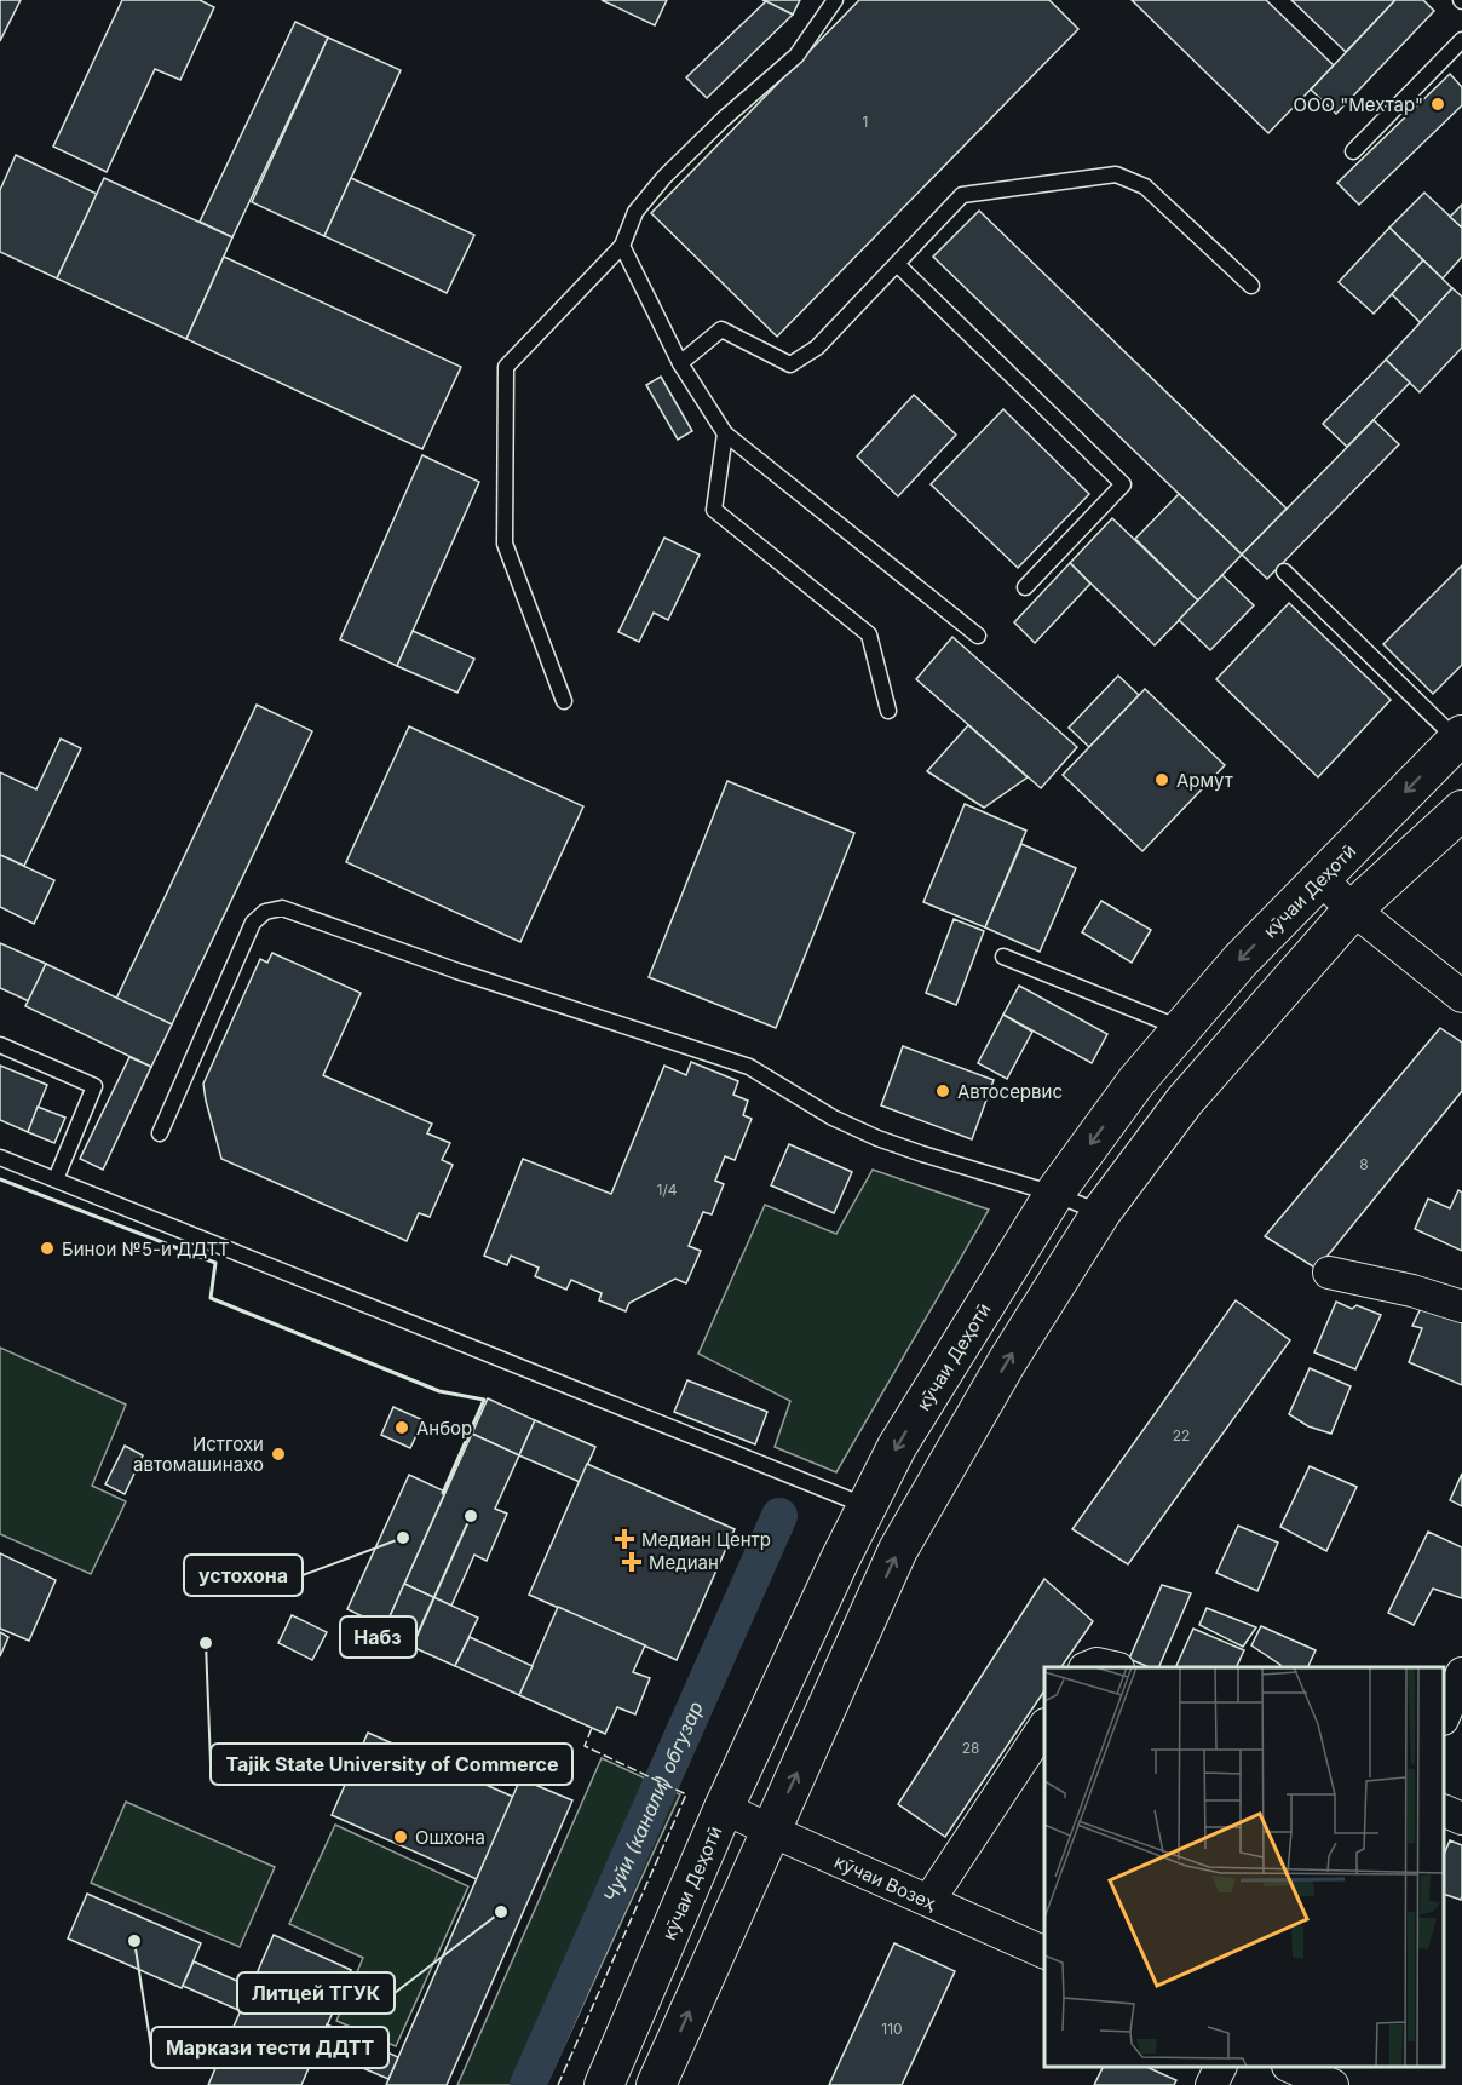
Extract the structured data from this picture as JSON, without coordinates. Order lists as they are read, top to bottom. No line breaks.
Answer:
{"streets":{"street":["кӯчаи Деҳотӣ","кӯчаи Возеҳ"]},"crossings":[["кӯчаи Деҳотӣ","кӯчаи Возеҳ"]],"water":["Чуйи (канали) обгузар"],"places":{"other":["ООО \"Мехтар\"","Армут","Автосервис","Бинои №5-и ДДТТ","Анбор","Истгохи автомашинахо","Набз","устохона","Tajik State University of Commerce","Ошхона","Литцей ТГУК","Маркази тести ДДТТ"],"health":["Медиан Центр","Медиан"]},"house_numbers":["1","8","1/4","22","28","110"]}
